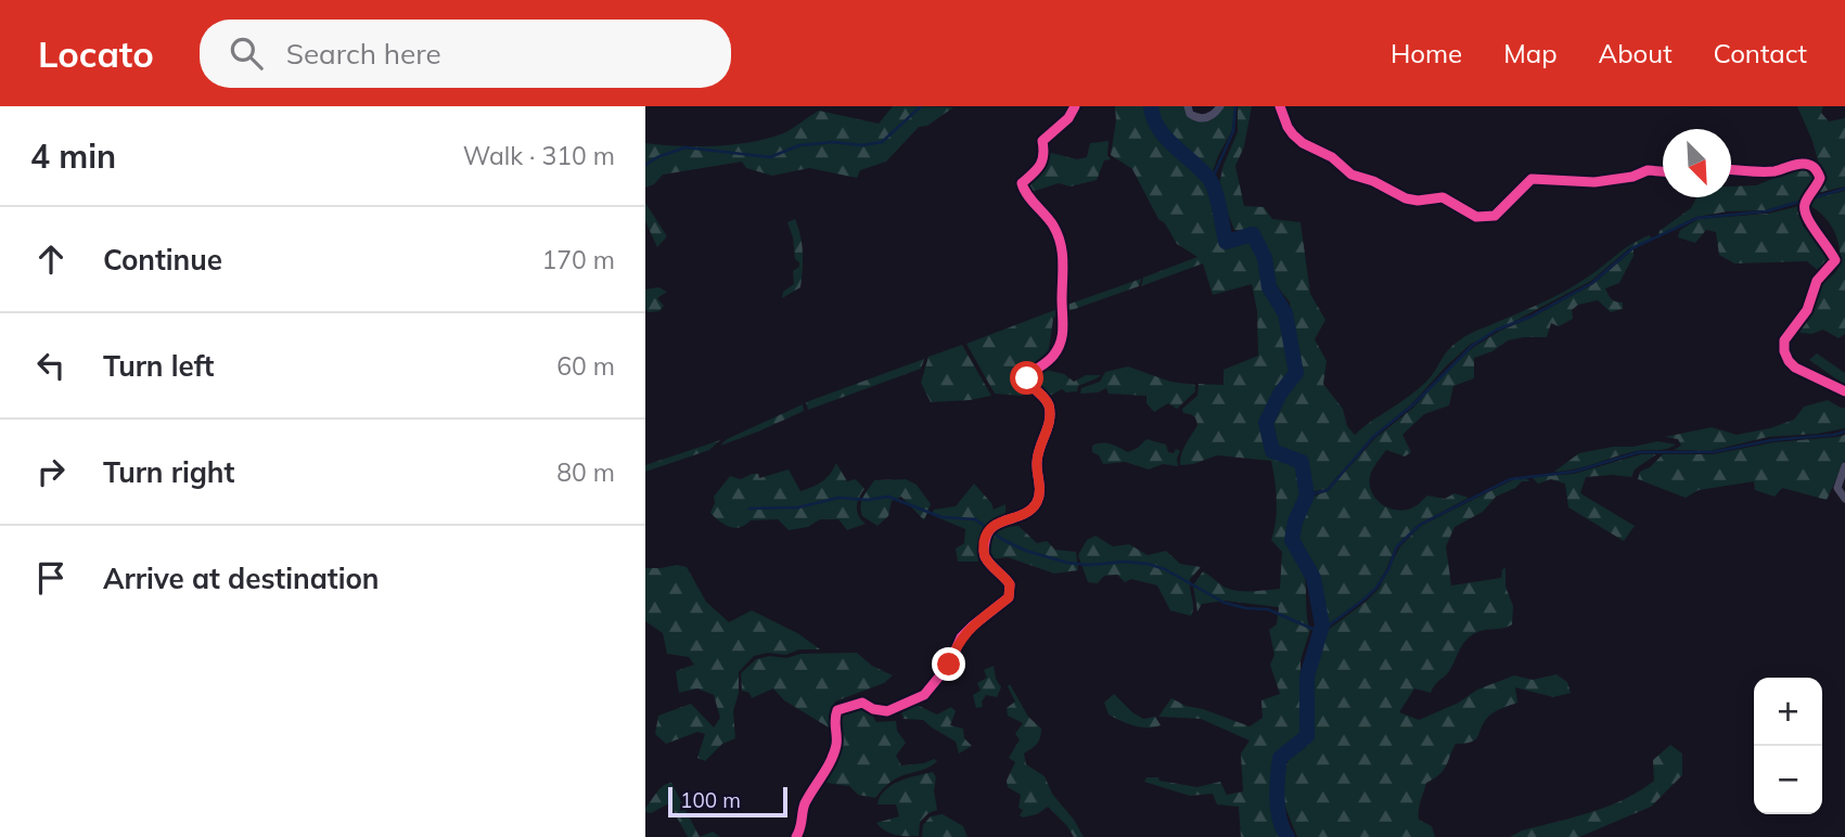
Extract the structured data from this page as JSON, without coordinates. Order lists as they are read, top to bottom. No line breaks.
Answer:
{"scale_bar":"100 m","north":"bottom right","page":{"header":"Locato","search":"Search here","nav":["Home","Map","About","Contact"],"heading":["4 min","Walk · 310 m"],"list":[["Continue","170 m"],["Turn left","60 m"],["Turn right","80 m"],"Arrive at destination"],"map_buttons":["+","−"],"scale":"100 m"}}
